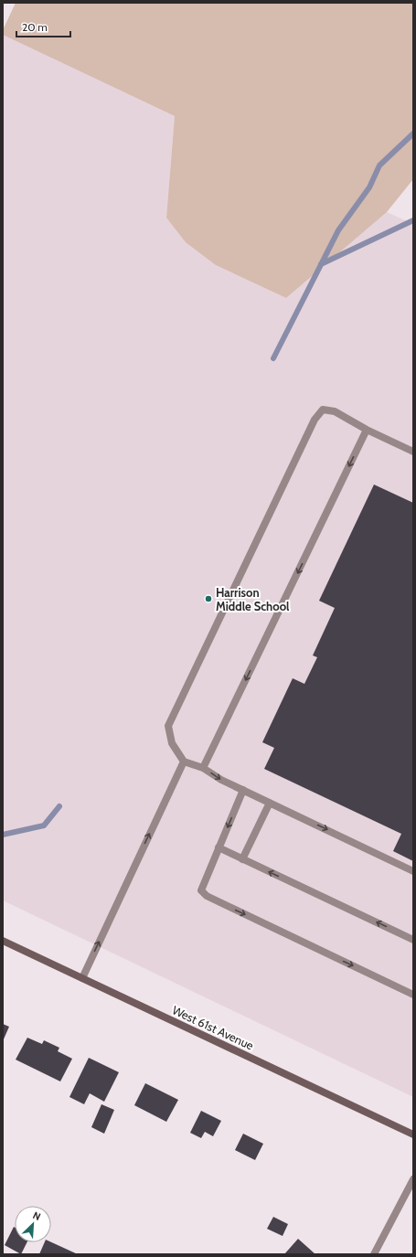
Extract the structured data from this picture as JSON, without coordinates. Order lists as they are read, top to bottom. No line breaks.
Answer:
{"streets":{"main road":["West 61st Avenue"]},"places":["Harrison Middle School"],"scale_bar":"20 m","north":"top right"}
